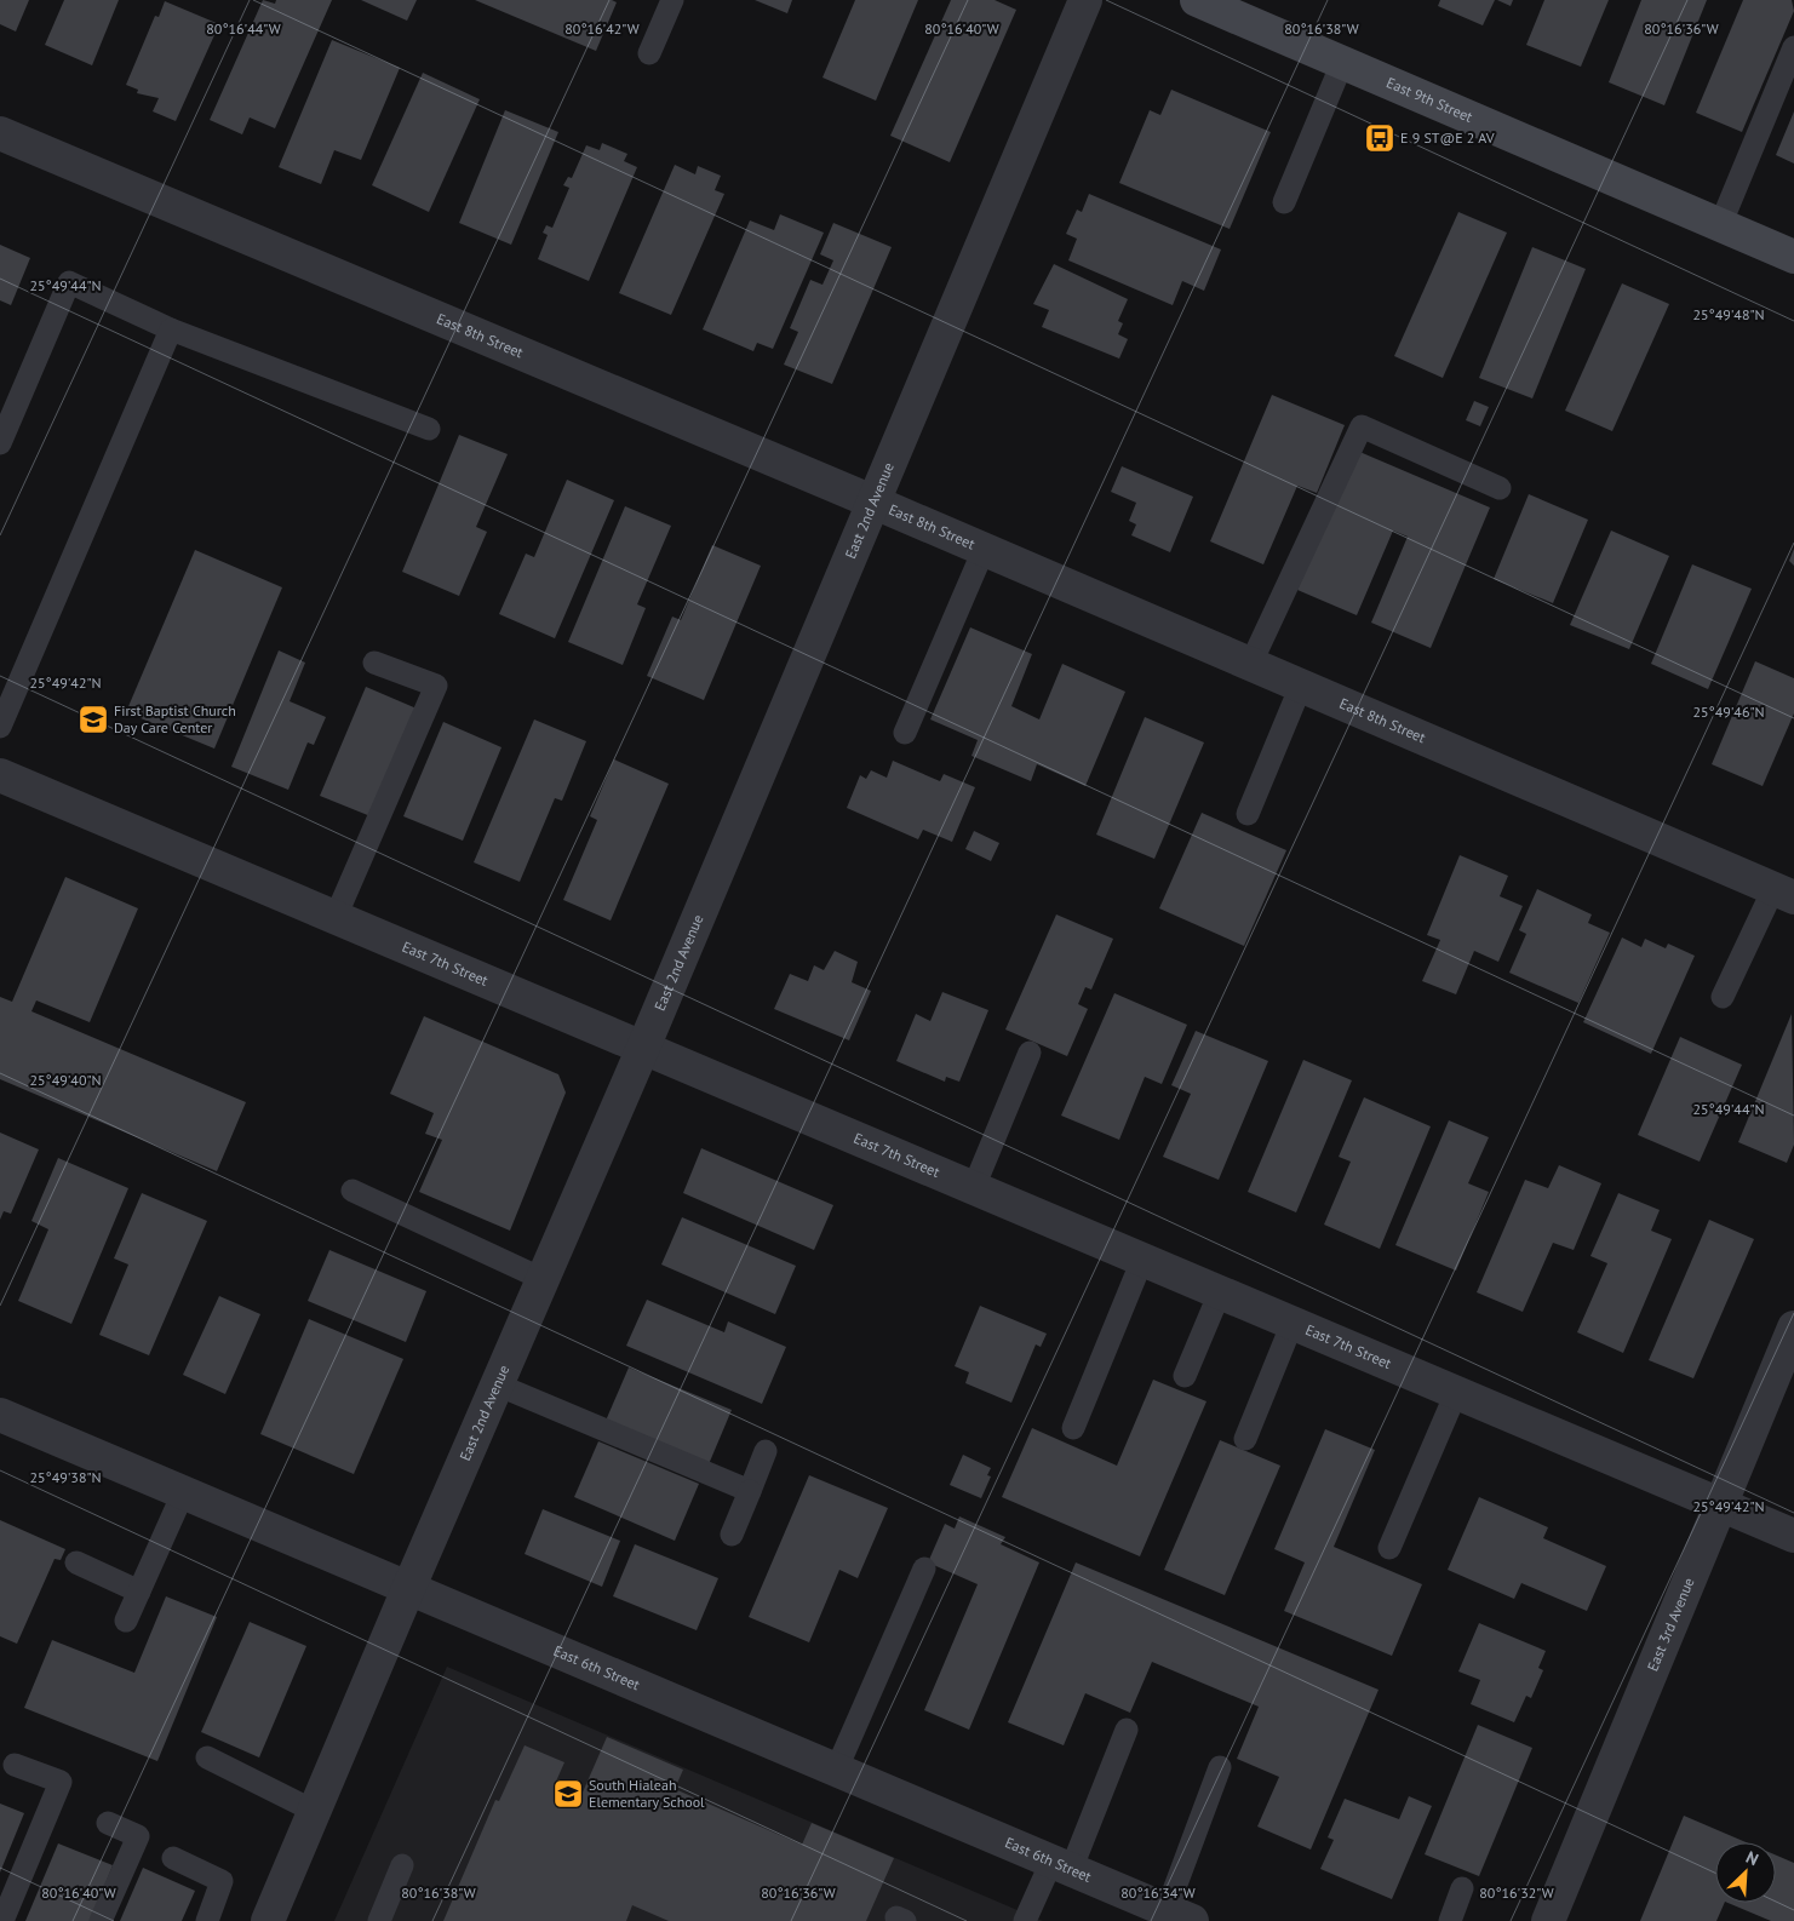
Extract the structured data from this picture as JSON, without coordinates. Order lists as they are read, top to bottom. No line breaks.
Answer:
{"streets":{"main road":["East 9th Street"],"street":["East 8th Street","East 2nd Avenue","East 7th Street","East 3rd Avenue","East 6th Street"]},"crossings":[["East 8th Street","East 2nd Avenue"],["East 2nd Avenue","East 7th Street"],["East 2nd Avenue","East 6th Street"],["East 7th Street","East 3rd Avenue"]],"places":{"bus stop":["E 9 ST@E 2 AV"],"school or university":["First Baptist Church Day Care Center","South Hialeah Elementary School"]},"north":"top right","coordinates":["80°16'44\"W","80°16'42\"W","80°16'40\"W","80°16'38\"W","80°16'36\"W","25°49'44\"N","25°49'48\"N","25°49'42\"N","25°49'46\"N","25°49'40\"N","25°49'38\"N","80°16'34\"W","80°16'32\"W"]}
